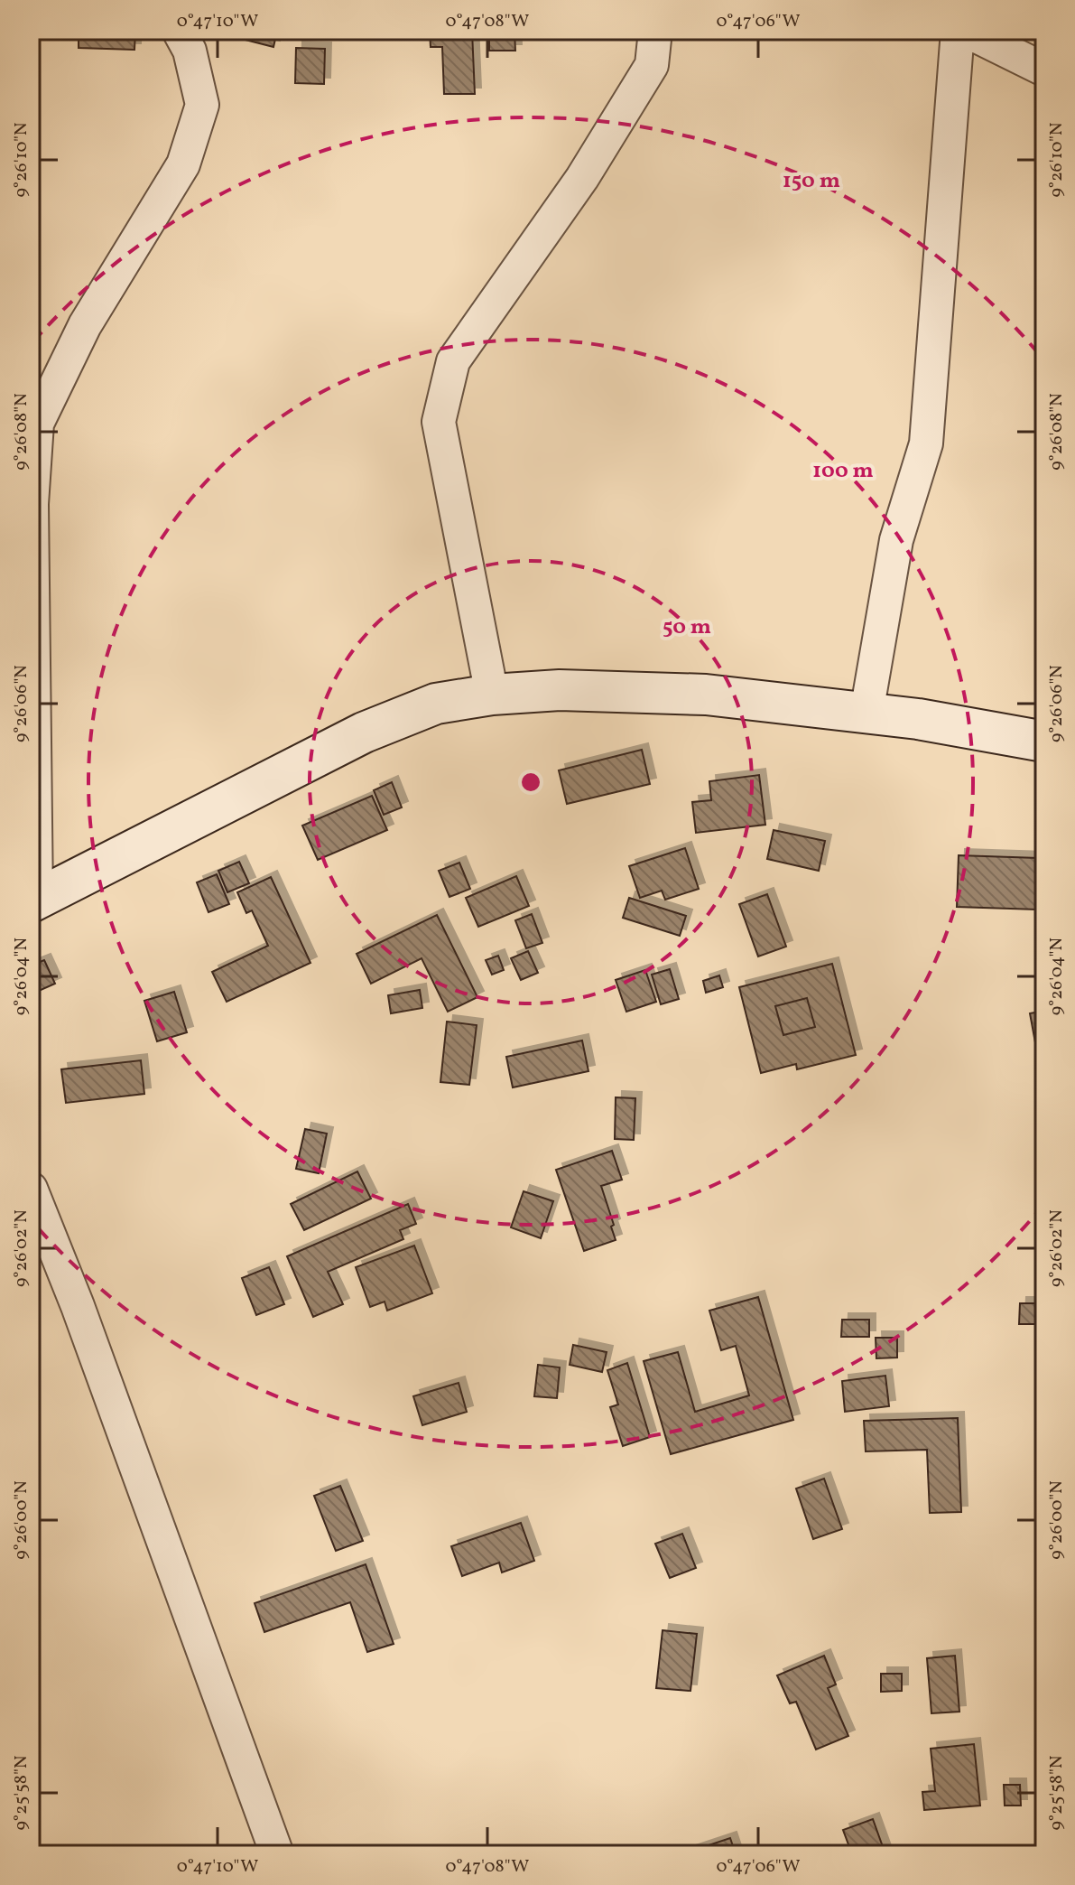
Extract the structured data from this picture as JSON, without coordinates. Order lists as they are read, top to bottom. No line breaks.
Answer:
{"coordinates":["0°47'10\"W","0°47'08\"W","0°47'06\"W","9°26'10\"N","9°26'08\"N","9°26'06\"N","9°26'04\"N","9°26'02\"N","9°26'00\"N","9°25'58\"N"],"rings":["150 m","100 m","50 m"]}
